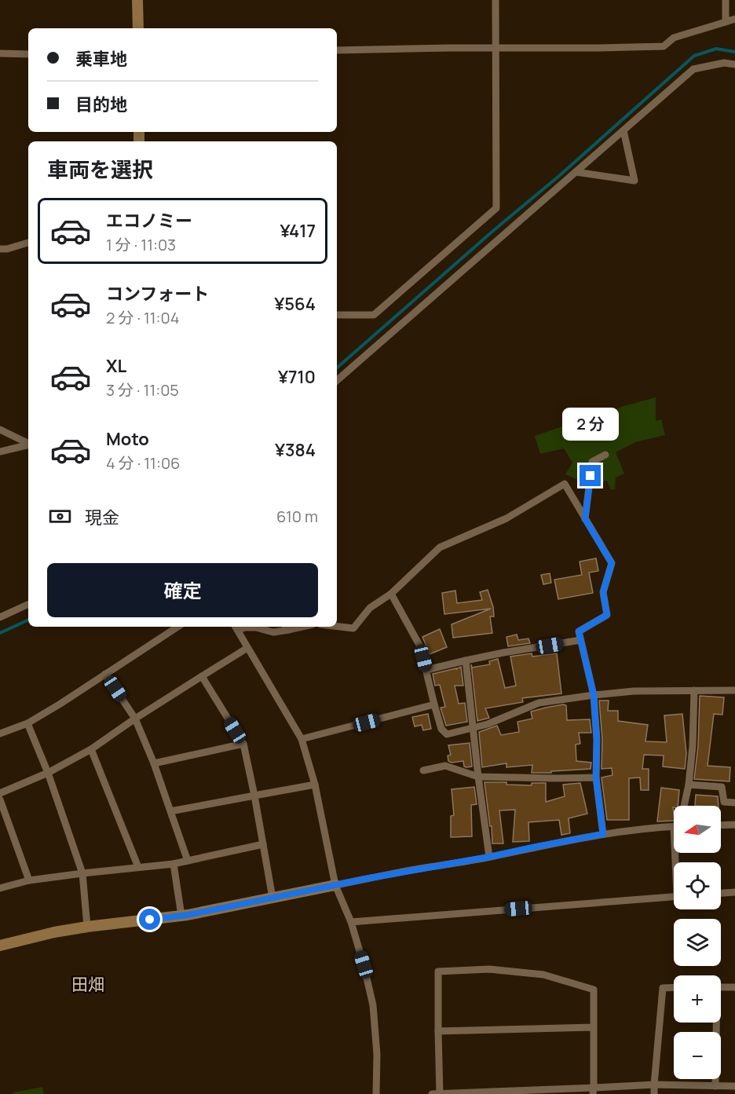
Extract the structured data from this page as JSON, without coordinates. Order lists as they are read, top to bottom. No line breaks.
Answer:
{"districts":["田畑"],"north":"left","page":{"banner":["乗車地","目的地"],"heading":"車両を選択","list":[{"name":"エコノミー","note":"1 分 · 11:03","value":"¥417"},{"name":"コンフォート","note":"2 分 · 11:04","value":"¥564"},{"name":"XL","note":"3 分 · 11:05","value":"¥710"},{"name":"Moto","note":"4 分 · 11:06","value":"¥384"}],"bubble":"2 分","pay":["現金","610 m"],"buttons":"確定","map_buttons":["+","−"]}}
